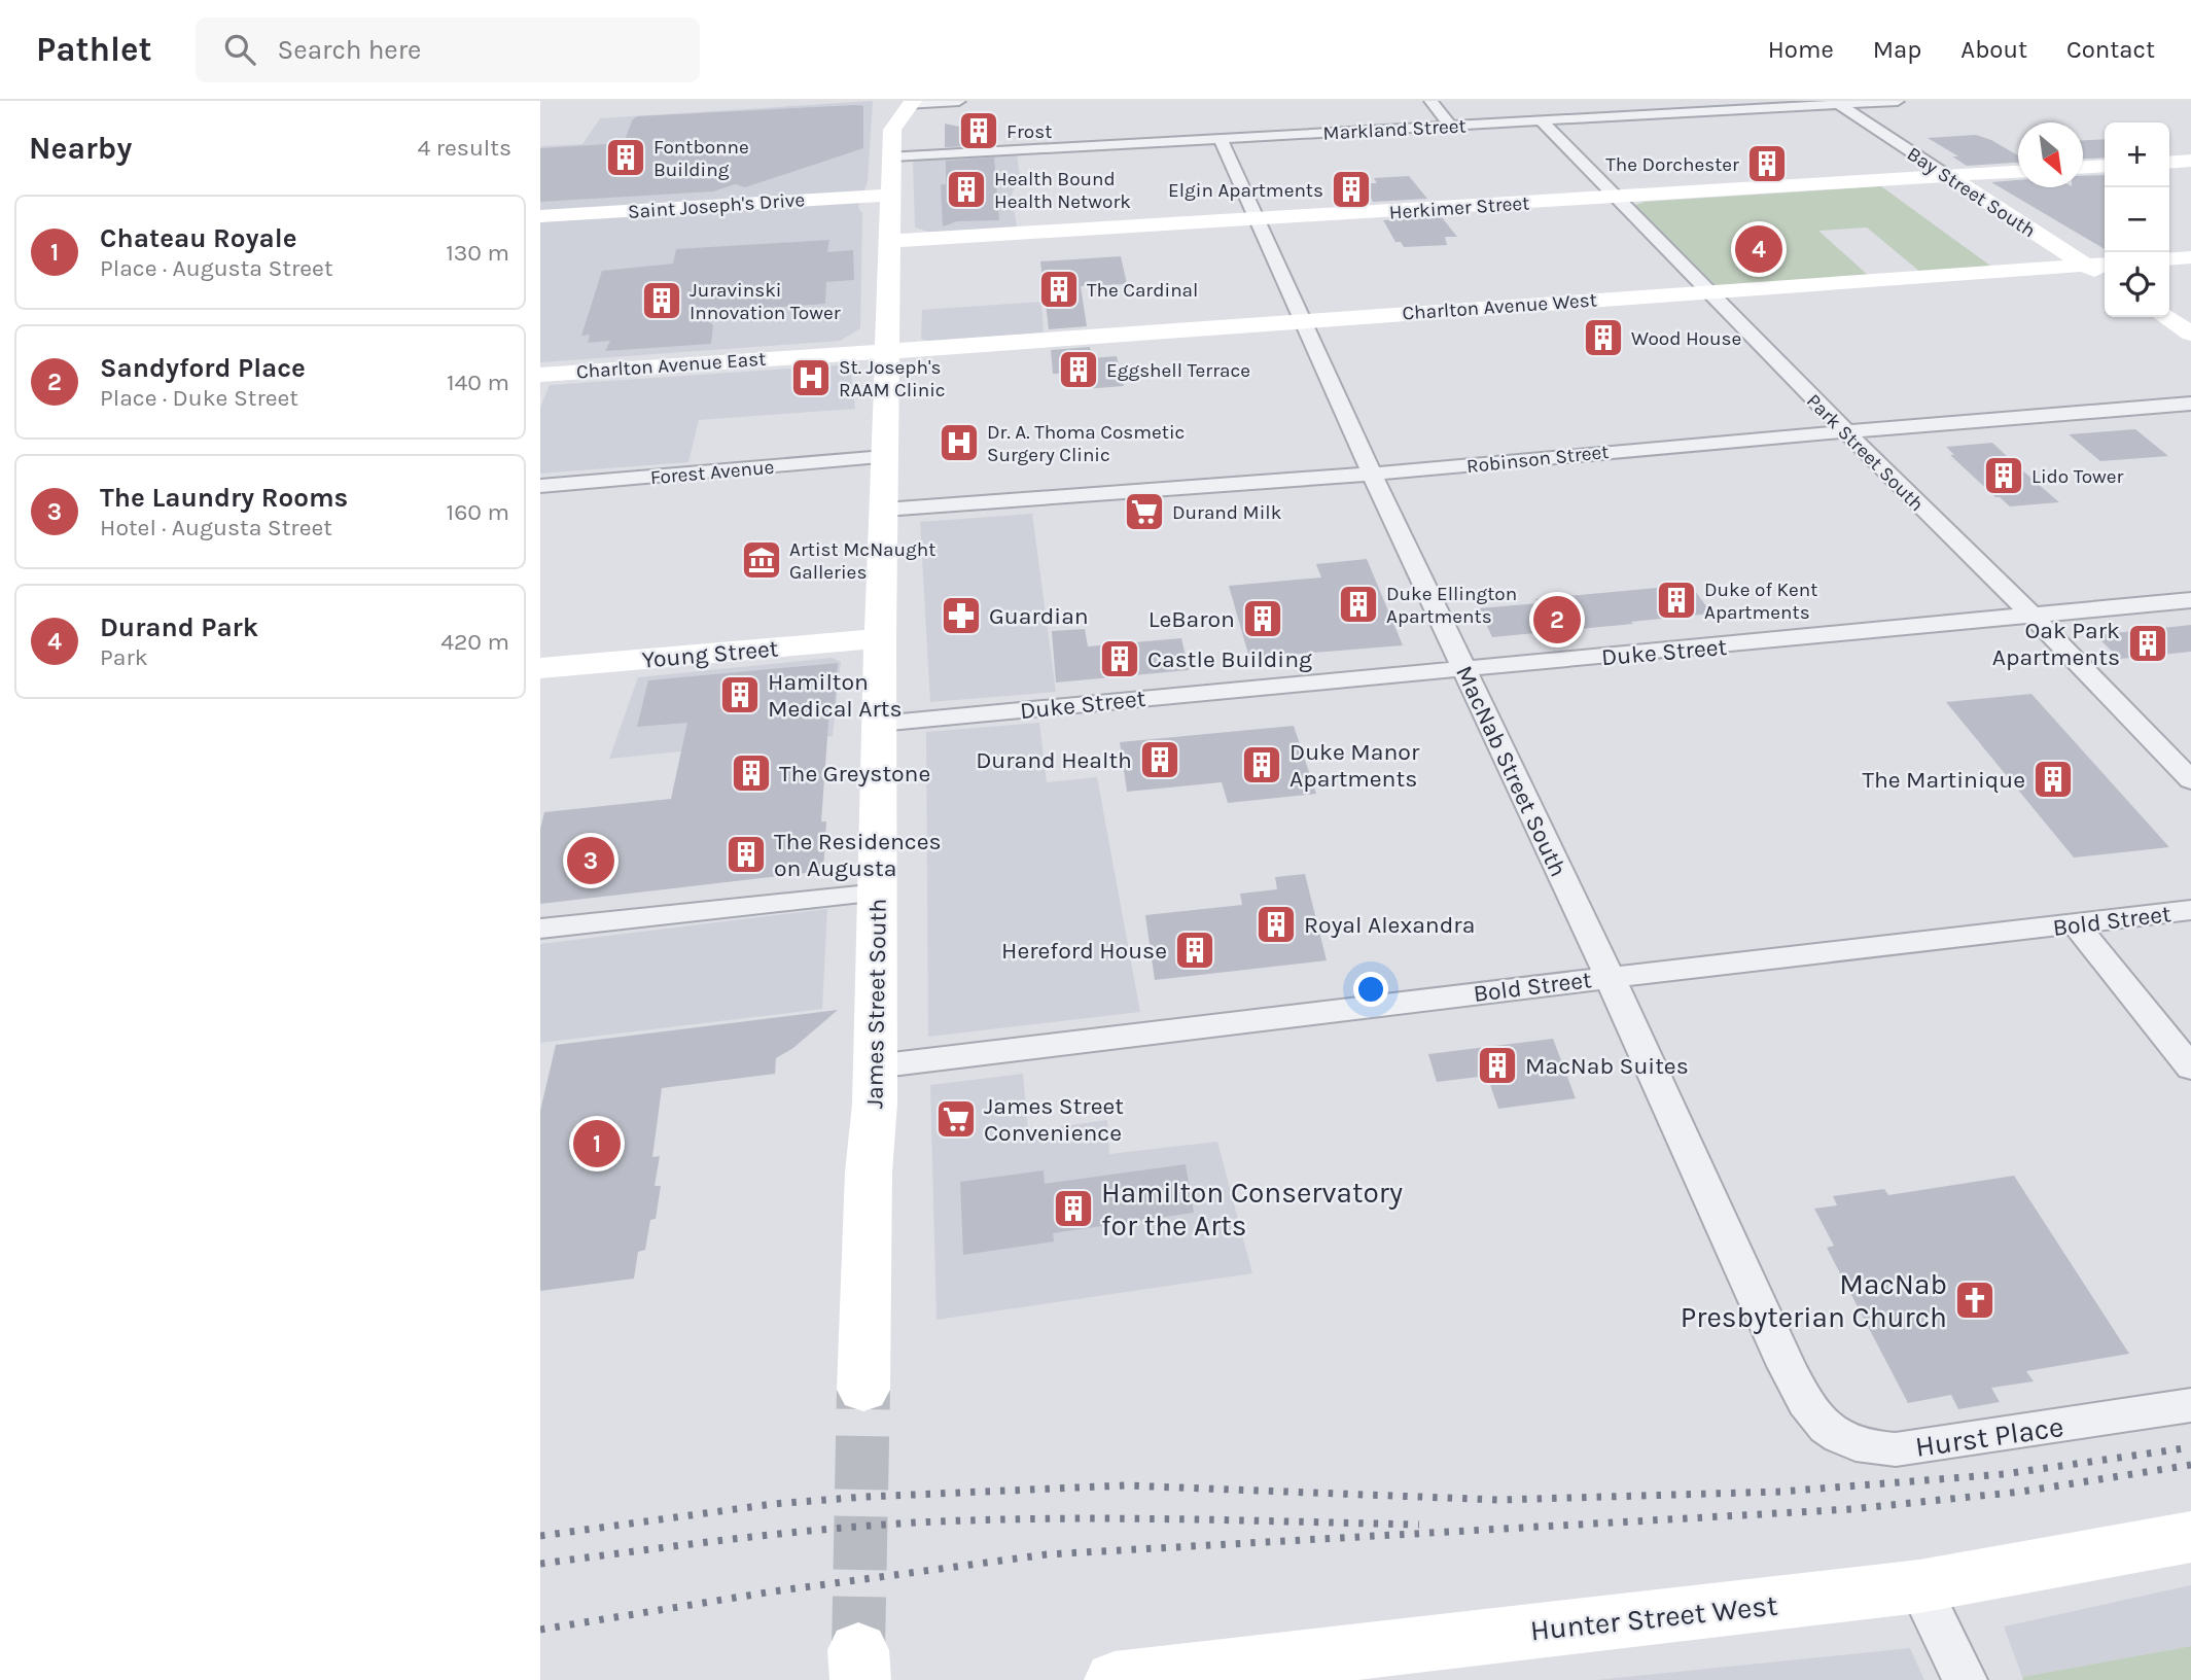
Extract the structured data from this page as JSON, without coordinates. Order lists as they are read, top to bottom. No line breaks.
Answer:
{"streets":{"street":["Markland Street","Bay Street South","Saint Joseph's Drive","Herkimer Street","Charlton Avenue West","Charlton Avenue East","Park Street South","Robinson Street","Forest Avenue","Duke Street","Young Street","MacNab Street South","Bold Street","James Street South","Hurst Place","Hunter Street West"]},"crossings":[["Markland Street","Bay Street South"],["Markland Street","Park Street South"],["Markland Street","MacNab Street South"],["Markland Street","James Street South"],["Bay Street South","Herkimer Street"],["Bay Street South","Charlton Avenue West"],["Saint Joseph's Drive","James Street South"],["Herkimer Street","Park Street South"],["Herkimer Street","MacNab Street South"],["Herkimer Street","James Street South"],["Charlton Avenue West","Charlton Avenue East"],["Charlton Avenue West","Park Street South"],["Charlton Avenue West","MacNab Street South"],["Charlton Avenue West","James Street South"],["Charlton Avenue East","James Street South"],["Park Street South","Robinson Street"],["Park Street South","Duke Street"],["Robinson Street","MacNab Street South"],["Robinson Street","James Street South"],["Forest Avenue","James Street South"],["Duke Street","MacNab Street South"],["Duke Street","James Street South"],["Young Street","James Street South"],["MacNab Street South","Bold Street"],["MacNab Street South","Hurst Place"],["Bold Street","James Street South"]],"places":{"building":["Frost","Fontbonne Building","The Dorchester","Health Bound Health Network","Elgin Apartments","The Cardinal","Juravinski Innovation Tower","Wood House","Eggshell Terrace","Lido Tower","Duke of Kent Apartments","Duke Ellington Apartments","LeBaron","Oak Park Apartments","Castle Building","Hamilton Medical Arts","Durand Health","Duke Manor Apartments","The Greystone","The Martinique","The Residences on Augusta","Royal Alexandra","Hereford House","MacNab Suites","Hamilton Conservatory for the Arts"],"hospital":["St. Joseph's RAAM Clinic","Dr. A. Thoma Cosmetic Surgery Clinic"],"supermarket":["Durand Milk","James Street Convenience"],"museum":["Artist McNaught Galleries"],"pharmacy":["Guardian"],"church":["MacNab Presbyterian Church"]},"north":"bottom right","page":{"header":"Pathlet","search":"Search here","nav":["Home","Map","About","Contact"],"heading":["Nearby","4 results"],"map_buttons":["+","−"],"list":[{"mark":"1","name":"Chateau Royale","note":"Place · Augusta Street","value":"130 m"},{"mark":"2","name":"Sandyford Place","note":"Place · Duke Street","value":"140 m"},{"mark":"3","name":"The Laundry Rooms","note":"Hotel · Augusta Street","value":"160 m"},{"mark":"4","name":"Durand Park","note":"Park","value":"420 m"}],"pins":["4","2","3","1"]}}
